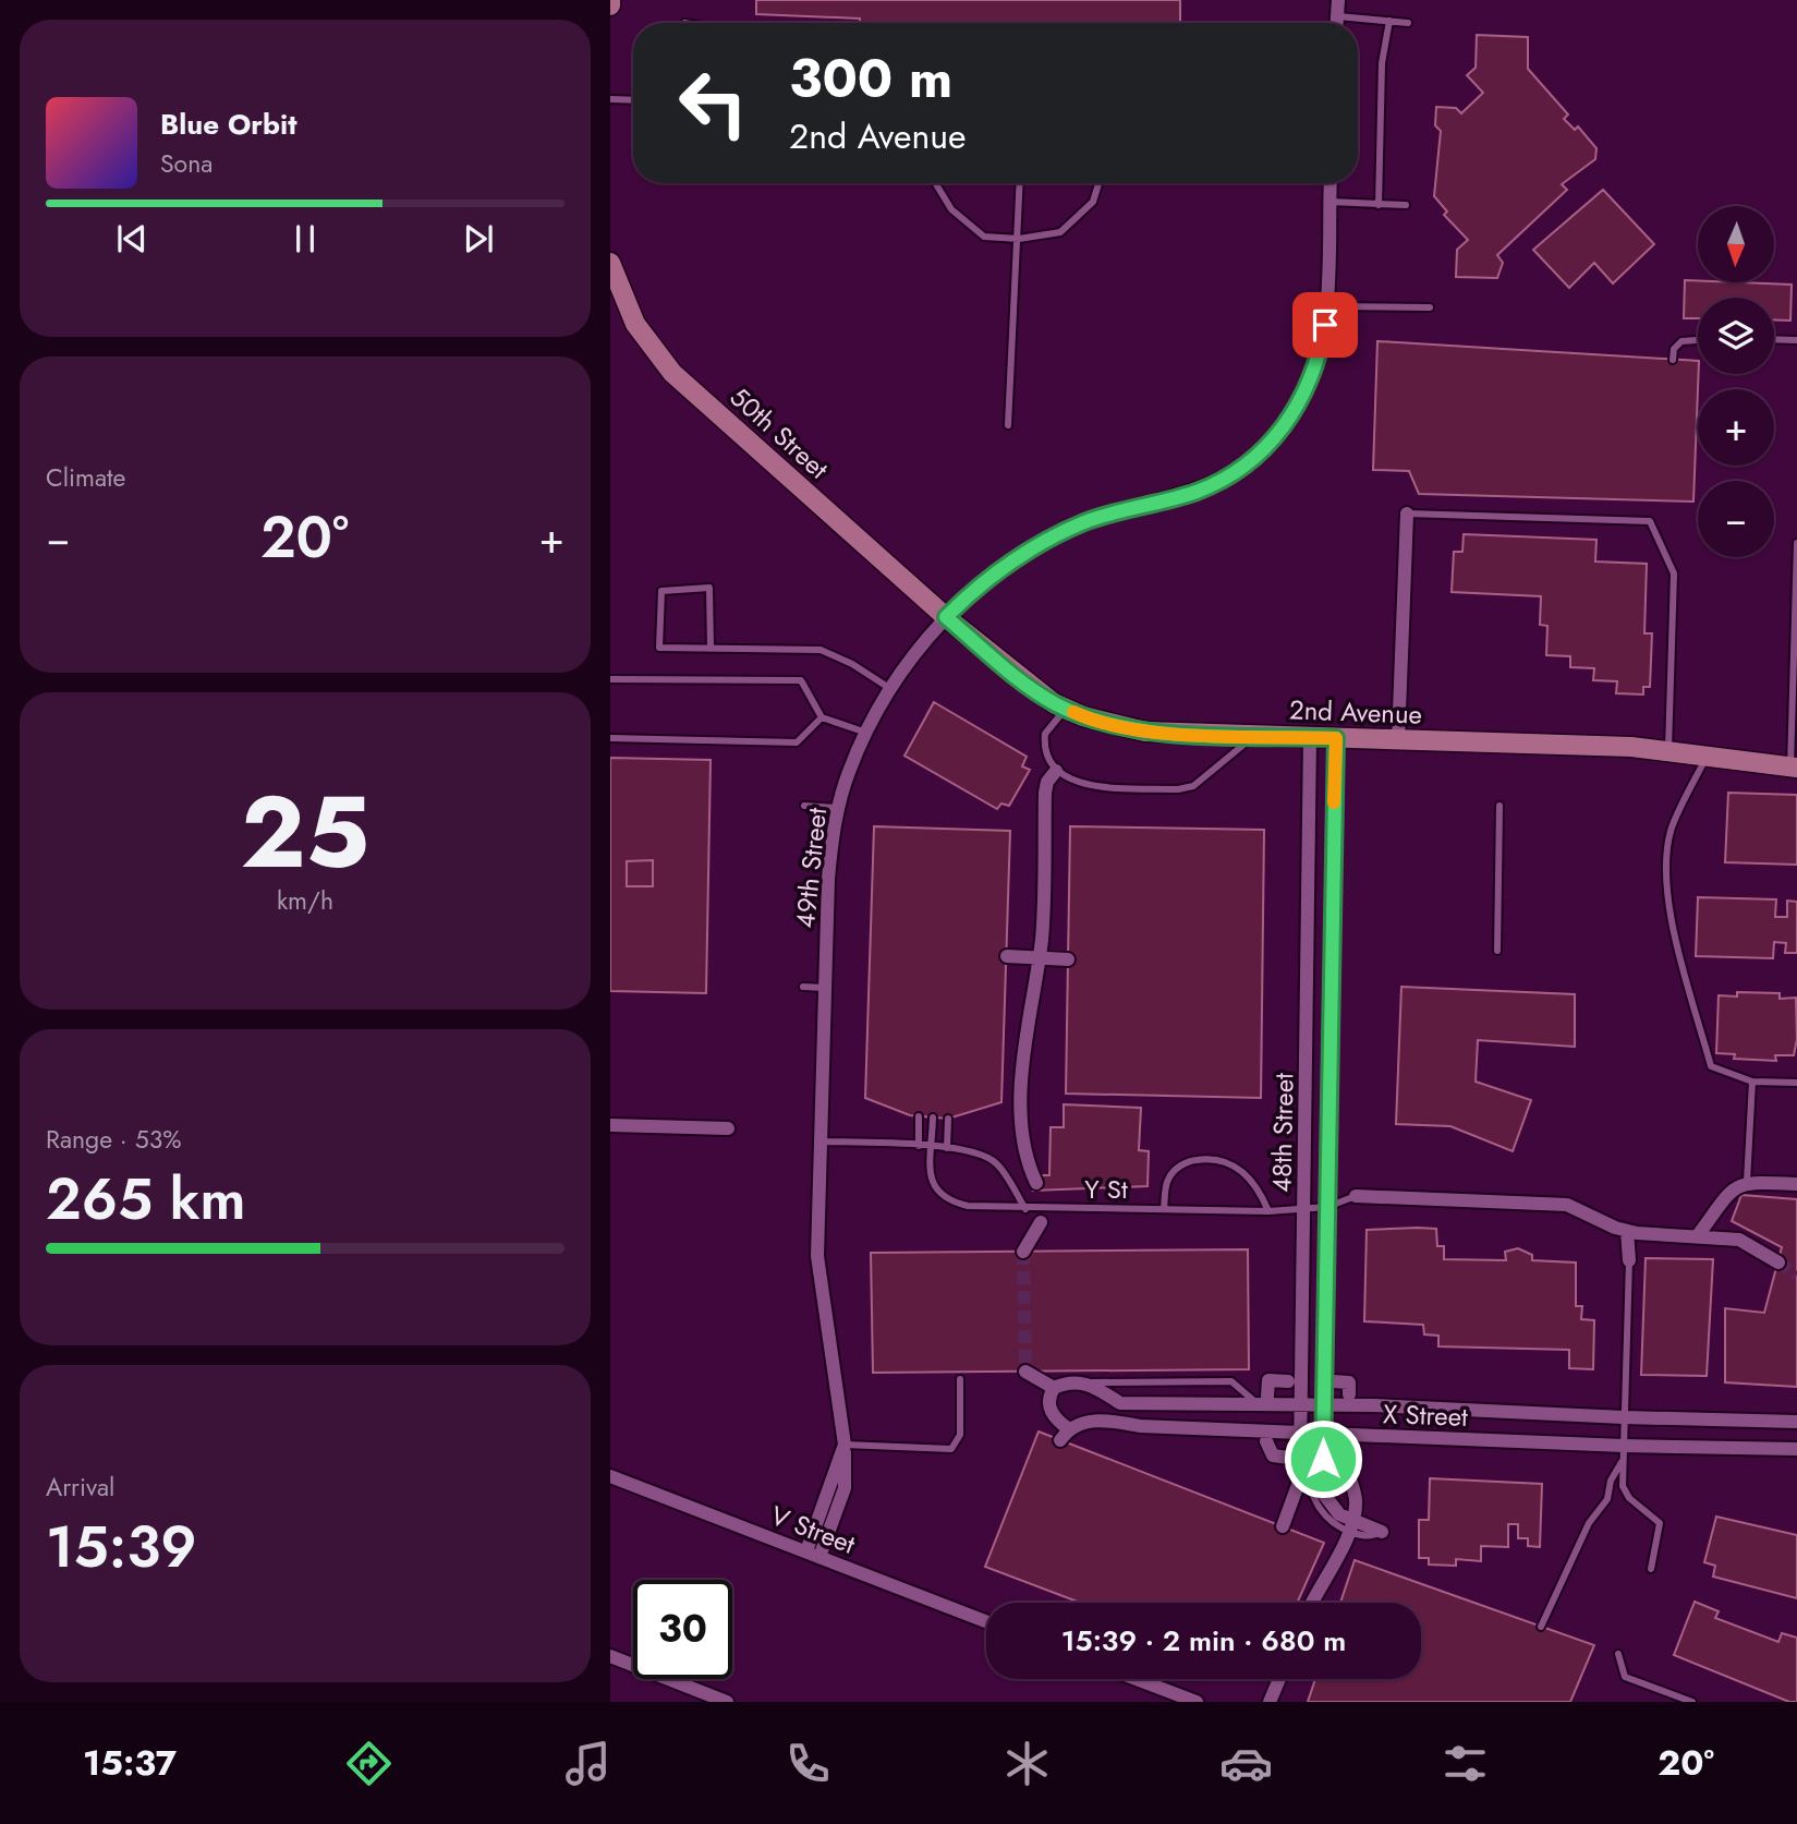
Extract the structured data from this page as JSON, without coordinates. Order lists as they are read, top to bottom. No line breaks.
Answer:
{"streets":{"street":["50th Street","2nd Avenue","49th Street","48th Street","X Street","V Street"],"lane":["Y St"]},"crossings":[["50th Street","2nd Avenue"],["50th Street","49th Street"],["2nd Avenue","49th Street"],["2nd Avenue","48th Street"],["49th Street","V Street"],["48th Street","Y St"],["48th Street","X Street"]],"north":"bottom","page":{"turn":["300 m","2nd Avenue"],"song":["Blue Orbit","Sona"],"map_buttons":["+","−"],"tile":["Climate",["25","km/h"],["Range · 53%","265 km"],["Arrival","15:39"]],"heat":["−","20°","+"],"limit":"30","trip":"15:39 · 2 min · 680 m","tabs":["15:37","20°"]}}
